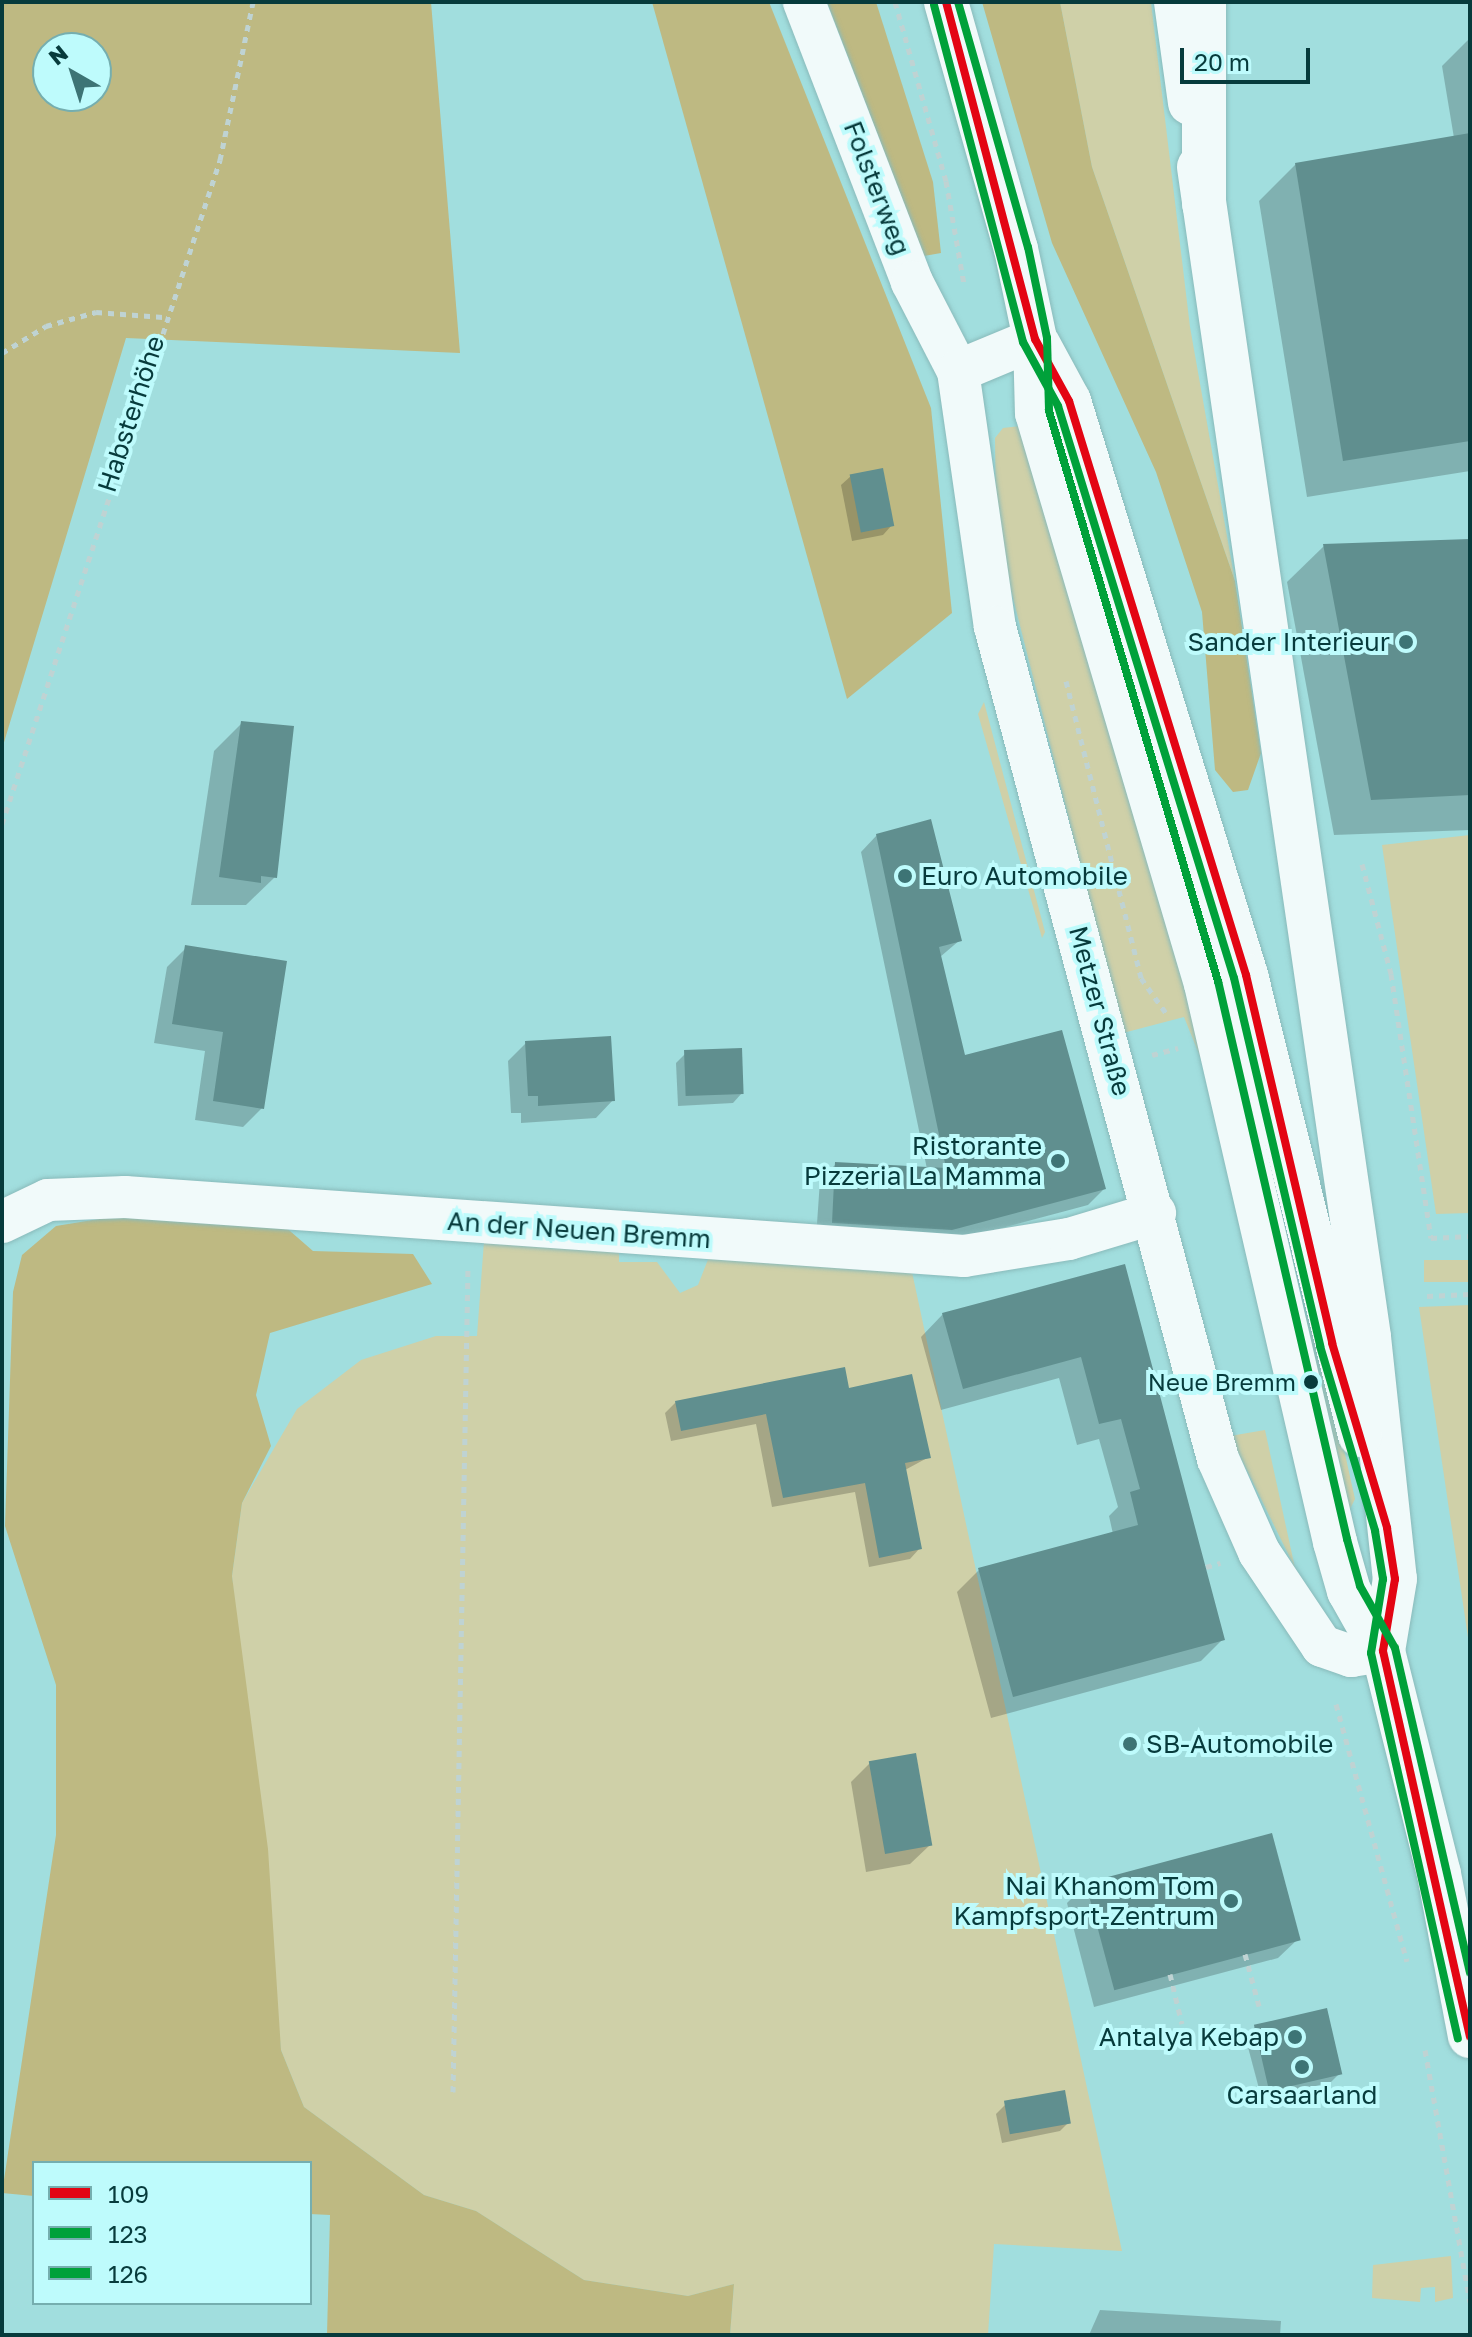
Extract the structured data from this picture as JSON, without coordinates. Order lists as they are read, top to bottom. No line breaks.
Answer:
{"streets":{"street":["Folsterweg","Metzer Straße","An der Neuen Bremm"],"path":["Habsterhöhe"]},"crossings":[["Folsterweg","Metzer Straße"],["Metzer Straße","An der Neuen Bremm"]],"places":["Sander Interieur","Euro Automobile","Ristorante Pizzeria La Mamma","Neue Bremm","SB-Automobile","Nai Khanom Tom Kampfsport-Zentrum","Antalya Kebap","Carsaarland"],"lines":["transit line 109","transit line 126","transit line 123"],"legend":["109","123","126"],"scale_bar":"20 m","north":"top left"}
